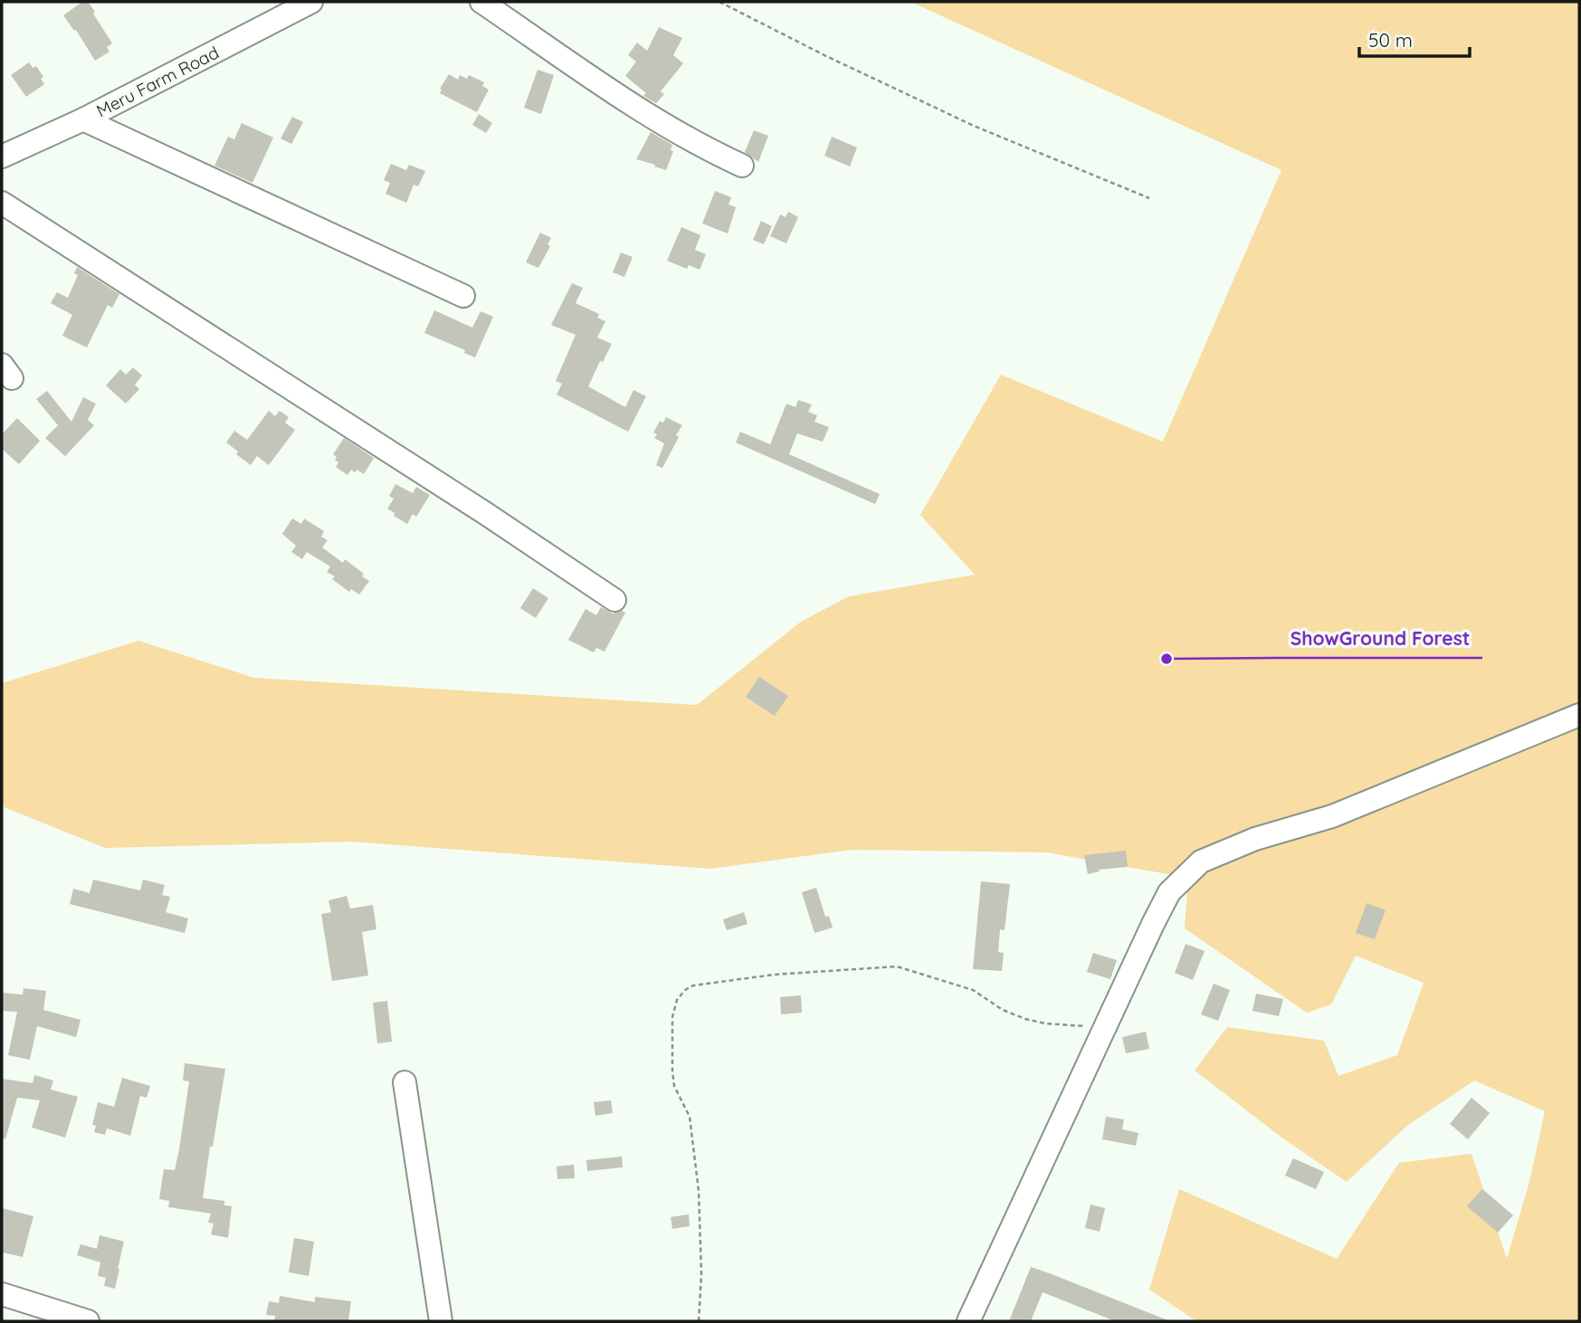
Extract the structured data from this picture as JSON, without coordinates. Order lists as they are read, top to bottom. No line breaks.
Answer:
{"streets":{"street":["Meru Farm Road"]},"places":["ShowGround Forest"],"scale_bar":"50 m"}
